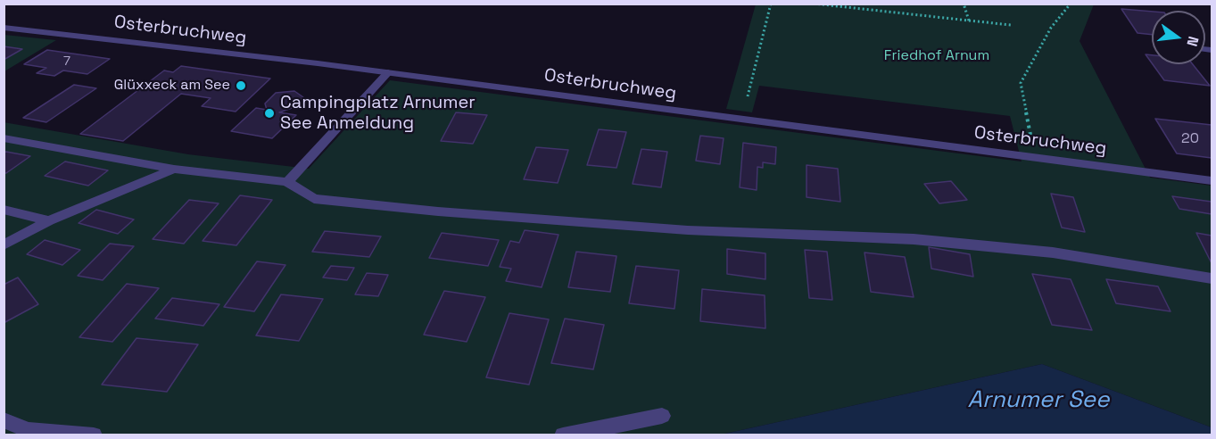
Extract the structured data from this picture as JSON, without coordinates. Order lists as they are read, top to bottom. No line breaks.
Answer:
{"streets":{"street":["Osterbruchweg"]},"water":["Arnumer See"],"parks":["Friedhof Arnum"],"places":["Glüxxeck am See","Campingplatz Arnumer See Anmeldung"],"house_numbers":["7","20"],"north":"right"}
